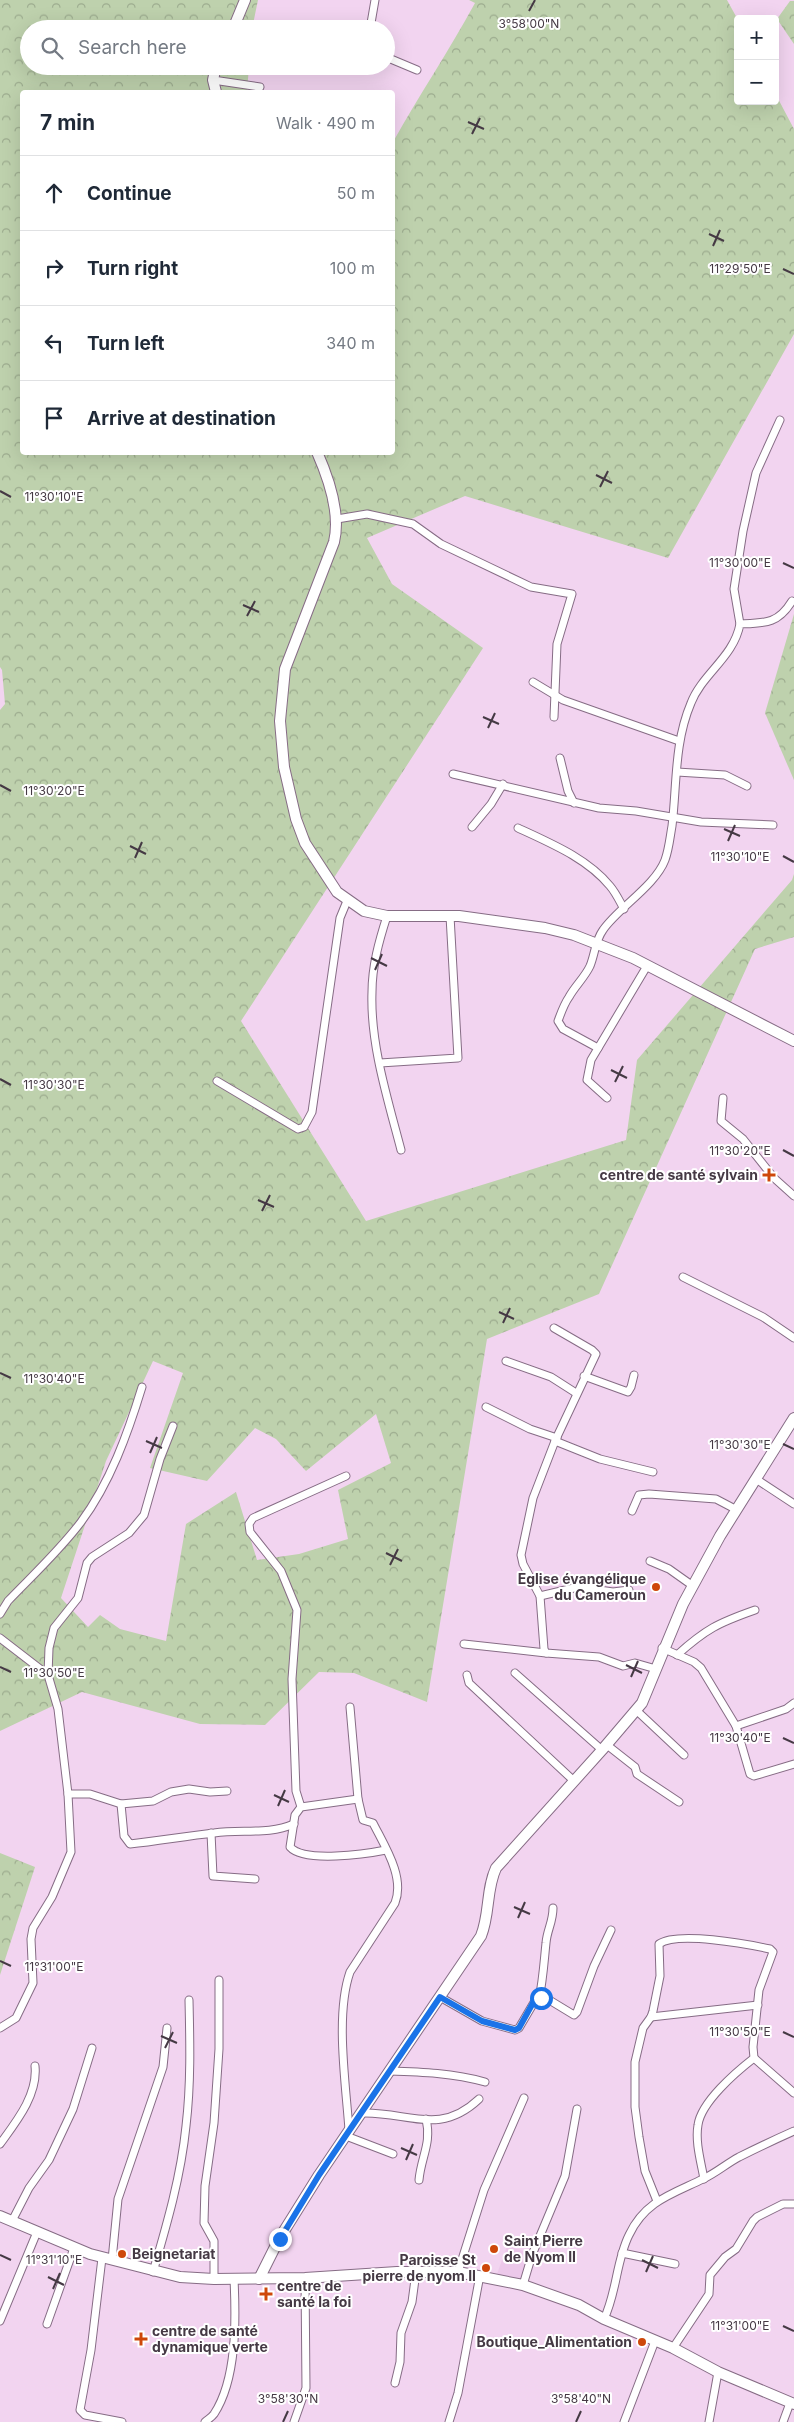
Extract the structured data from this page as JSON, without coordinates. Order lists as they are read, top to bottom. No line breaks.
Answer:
{"places":{"health":["centre de santé sylvain","centre de santé la foi","centre de santé dynamique verte"],"other":["Eglise évangélique du Cameroun","Saint Pierre de Nyom II","Beignetariat","Paroisse St pierre de nyom II","Boutique_Alimentation"]},"page":{"map_buttons":["+","−"],"search":"Search here","heading":["7 min","Walk · 490 m"],"list":[["Continue","50 m"],["Turn right","100 m"],["Turn left","340 m"],"Arrive at destination"]},"coordinates":["3°58'00\"N","11°29'50\"E","11°30'10\"E","11°30'00\"E","11°30'20\"E","11°30'30\"E","11°30'40\"E","11°30'50\"E","11°31'00\"E","11°31'10\"E","3°58'30\"N","3°58'40\"N"]}
